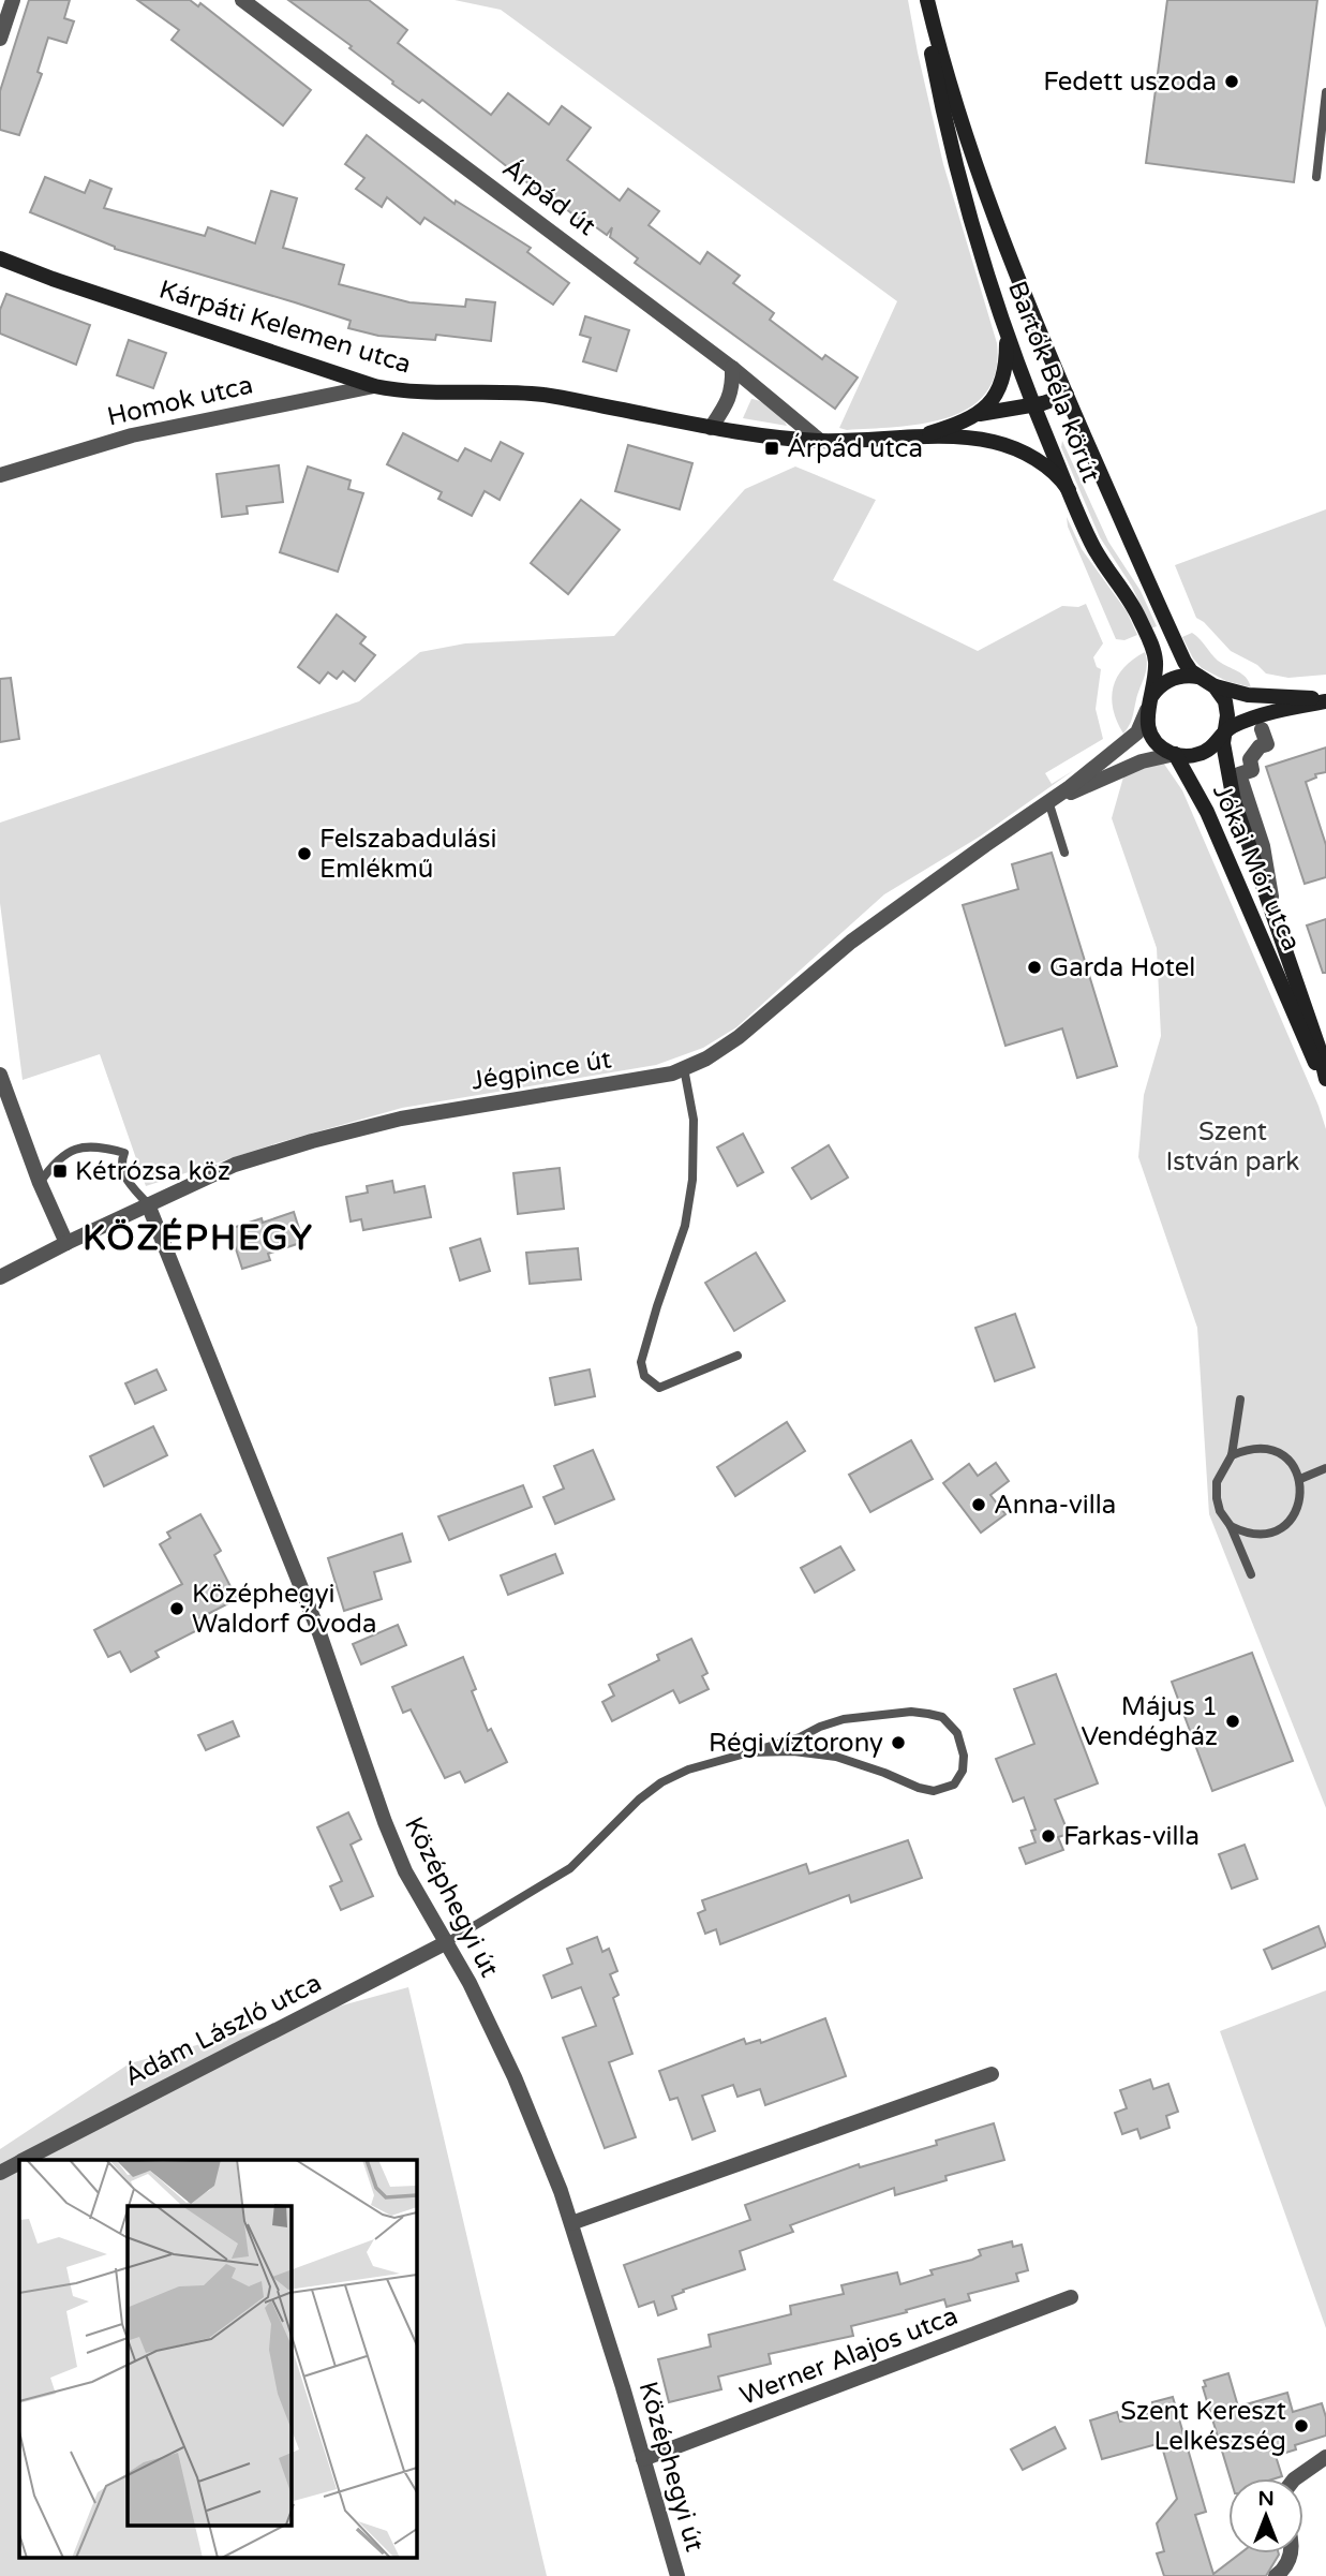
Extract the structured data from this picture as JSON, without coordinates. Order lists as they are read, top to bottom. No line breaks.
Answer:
{"streets":{"street":["Árpád út","Kárpáti Kelemen utca","Bartók Béla körút","Homok utca","Jókai Mór utca","Jégpince út","Középhegyi út","Ádám László utca","Werner Alajos utca"]},"crossings":[["Árpád út","Kárpáti Kelemen utca"],["Kárpáti Kelemen utca","Bartók Béla körút"],["Kárpáti Kelemen utca","Homok utca"],["Bartók Béla körút","Jókai Mór utca"],["Bartók Béla körút","Jégpince út"],["Jókai Mór utca","Jégpince út"],["Jégpince út","Középhegyi út"],["Középhegyi út","Ádám László utca"],["Középhegyi út","Werner Alajos utca"]],"districts":["KÖZÉPHEGY"],"parks":["Szent István park"],"places":{"other":["Fedett uszoda","Felszabadulási Emlékmű","Garda Hotel","Anna-villa","Középhegyi Waldorf Óvoda","Május 1 Vendégház","Régi víztorony","Farkas-villa","Szent Kereszt Lelkészség"],"transit":["Árpád utca","Kétrózsa köz"]},"north":"top"}
